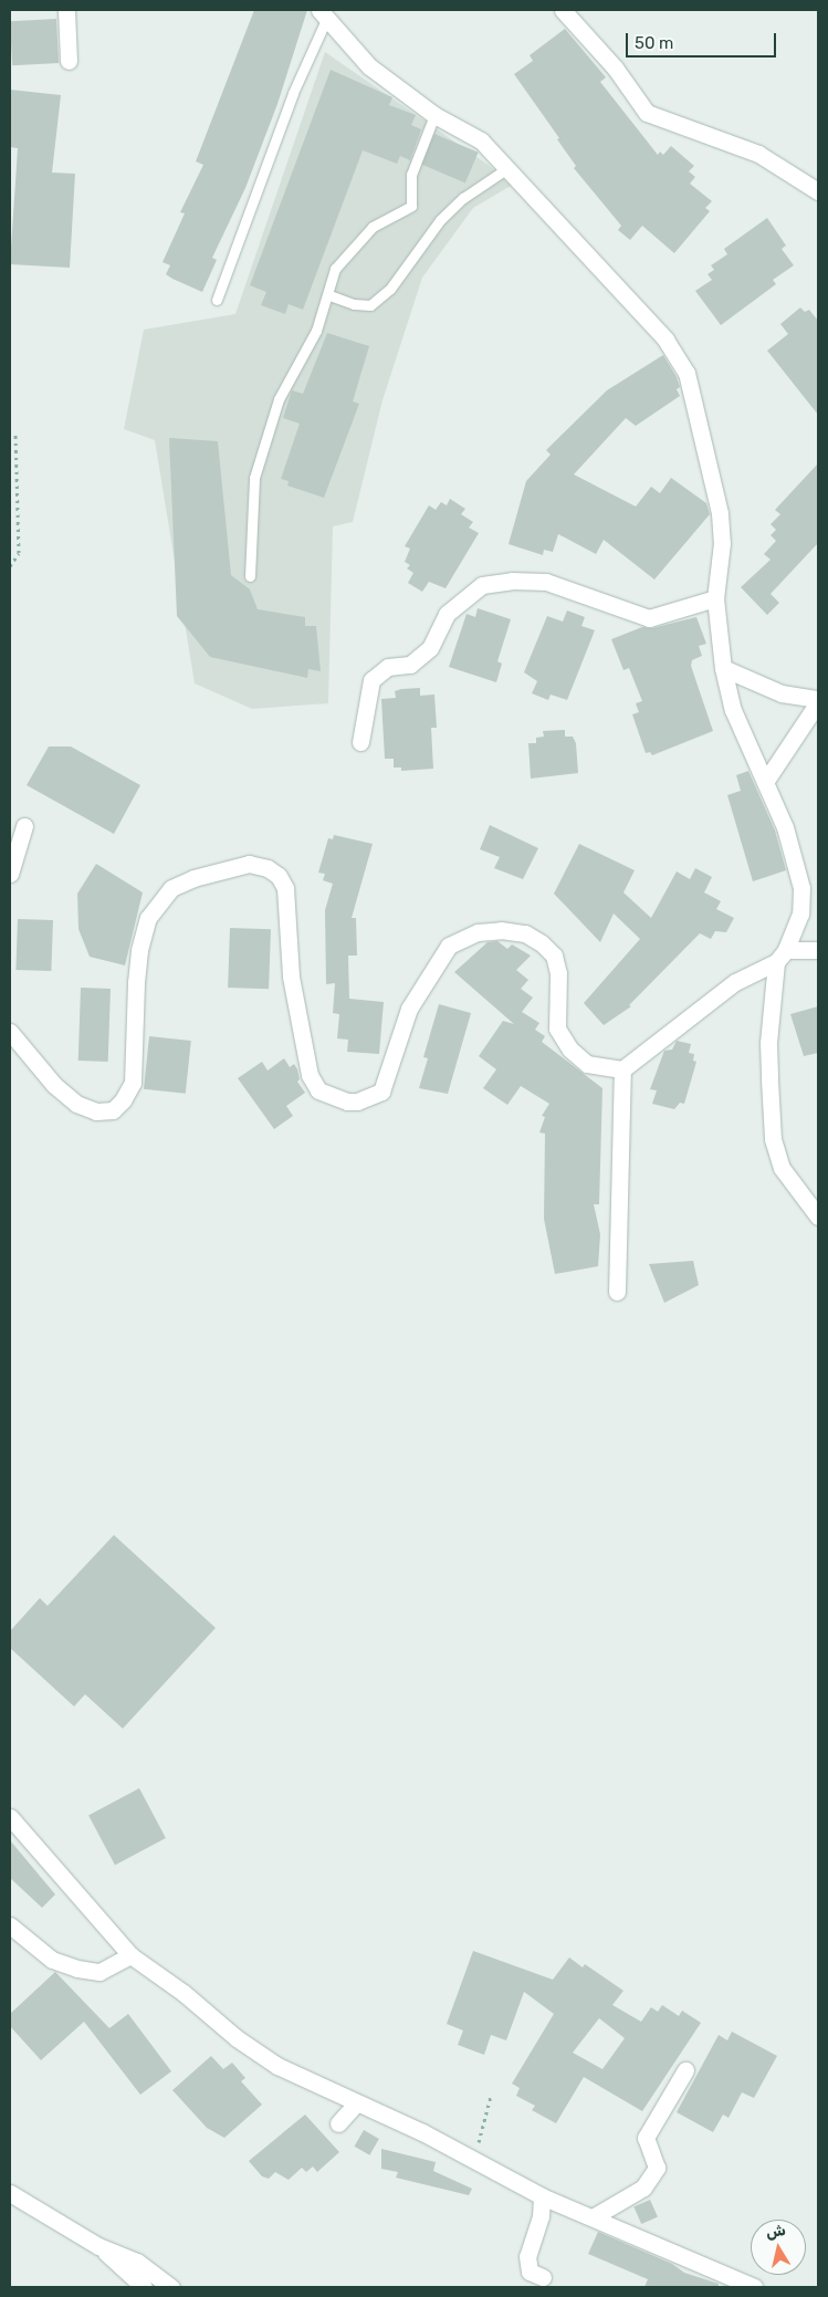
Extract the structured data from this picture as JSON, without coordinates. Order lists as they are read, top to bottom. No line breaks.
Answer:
{"scale_bar":"50 m","north":"top"}
